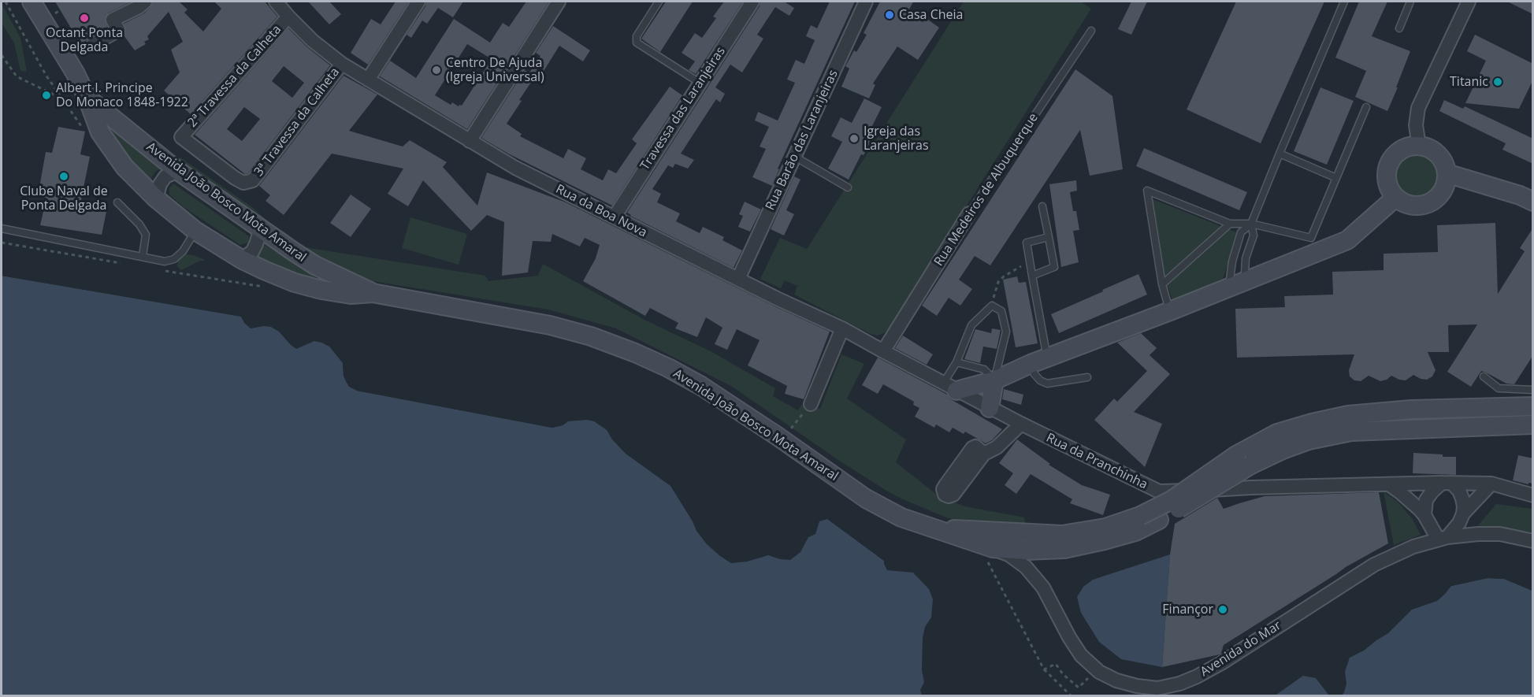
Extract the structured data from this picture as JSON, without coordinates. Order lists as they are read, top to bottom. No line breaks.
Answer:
{"streets":{"main road":["Avenida João Bosco Mota Amaral"],"street":["2ª Travessa da Calheta","Travessa das Laranjeiras","3ª Travessa da Calheta","Rua Barão das Laranjeiras","Rua Medeiros de Albuquerque","Rua da Boa Nova","Rua da Pranchinha","Avenida do Mar"]},"crossings":[["2ª Travessa da Calheta","3ª Travessa da Calheta"],["2ª Travessa da Calheta","Rua da Boa Nova"],["Travessa das Laranjeiras","Rua da Boa Nova"],["3ª Travessa da Calheta","Rua da Boa Nova"],["Rua Barão das Laranjeiras","Rua da Boa Nova"],["Rua Medeiros de Albuquerque","Rua da Pranchinha"],["Avenida João Bosco Mota Amaral","Avenida do Mar"],["Rua da Boa Nova","Rua da Pranchinha"],["Rua da Pranchinha","Avenida do Mar"]],"places":["Casa Cheia","Octant Ponta Delgada","Centro De Ajuda (Igreja Universal)","Titanic","Albert I. Principe Do Monaco 1848-1922","Igreja das Laranjeiras","Clube Naval de Ponta Delgada","Finançor"]}
